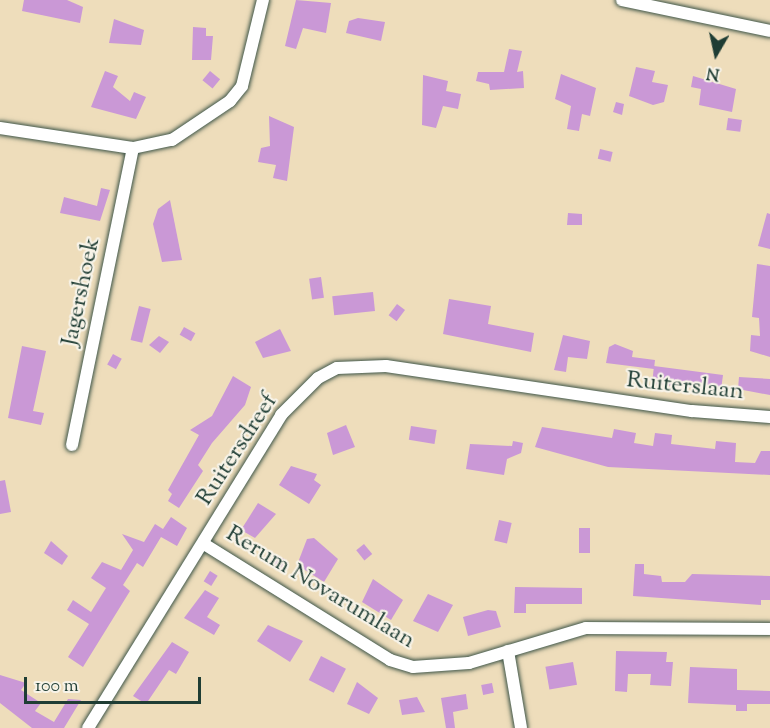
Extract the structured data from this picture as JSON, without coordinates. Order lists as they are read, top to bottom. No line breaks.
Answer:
{"streets":{"street":["Jagershoek","Ruiterslaan","Ruitersdreef","Rerum Novarumlaan"]},"crossings":[["Ruiterslaan","Ruitersdreef"],["Ruitersdreef","Rerum Novarumlaan"]],"scale_bar":"100 m","north":"bottom"}
